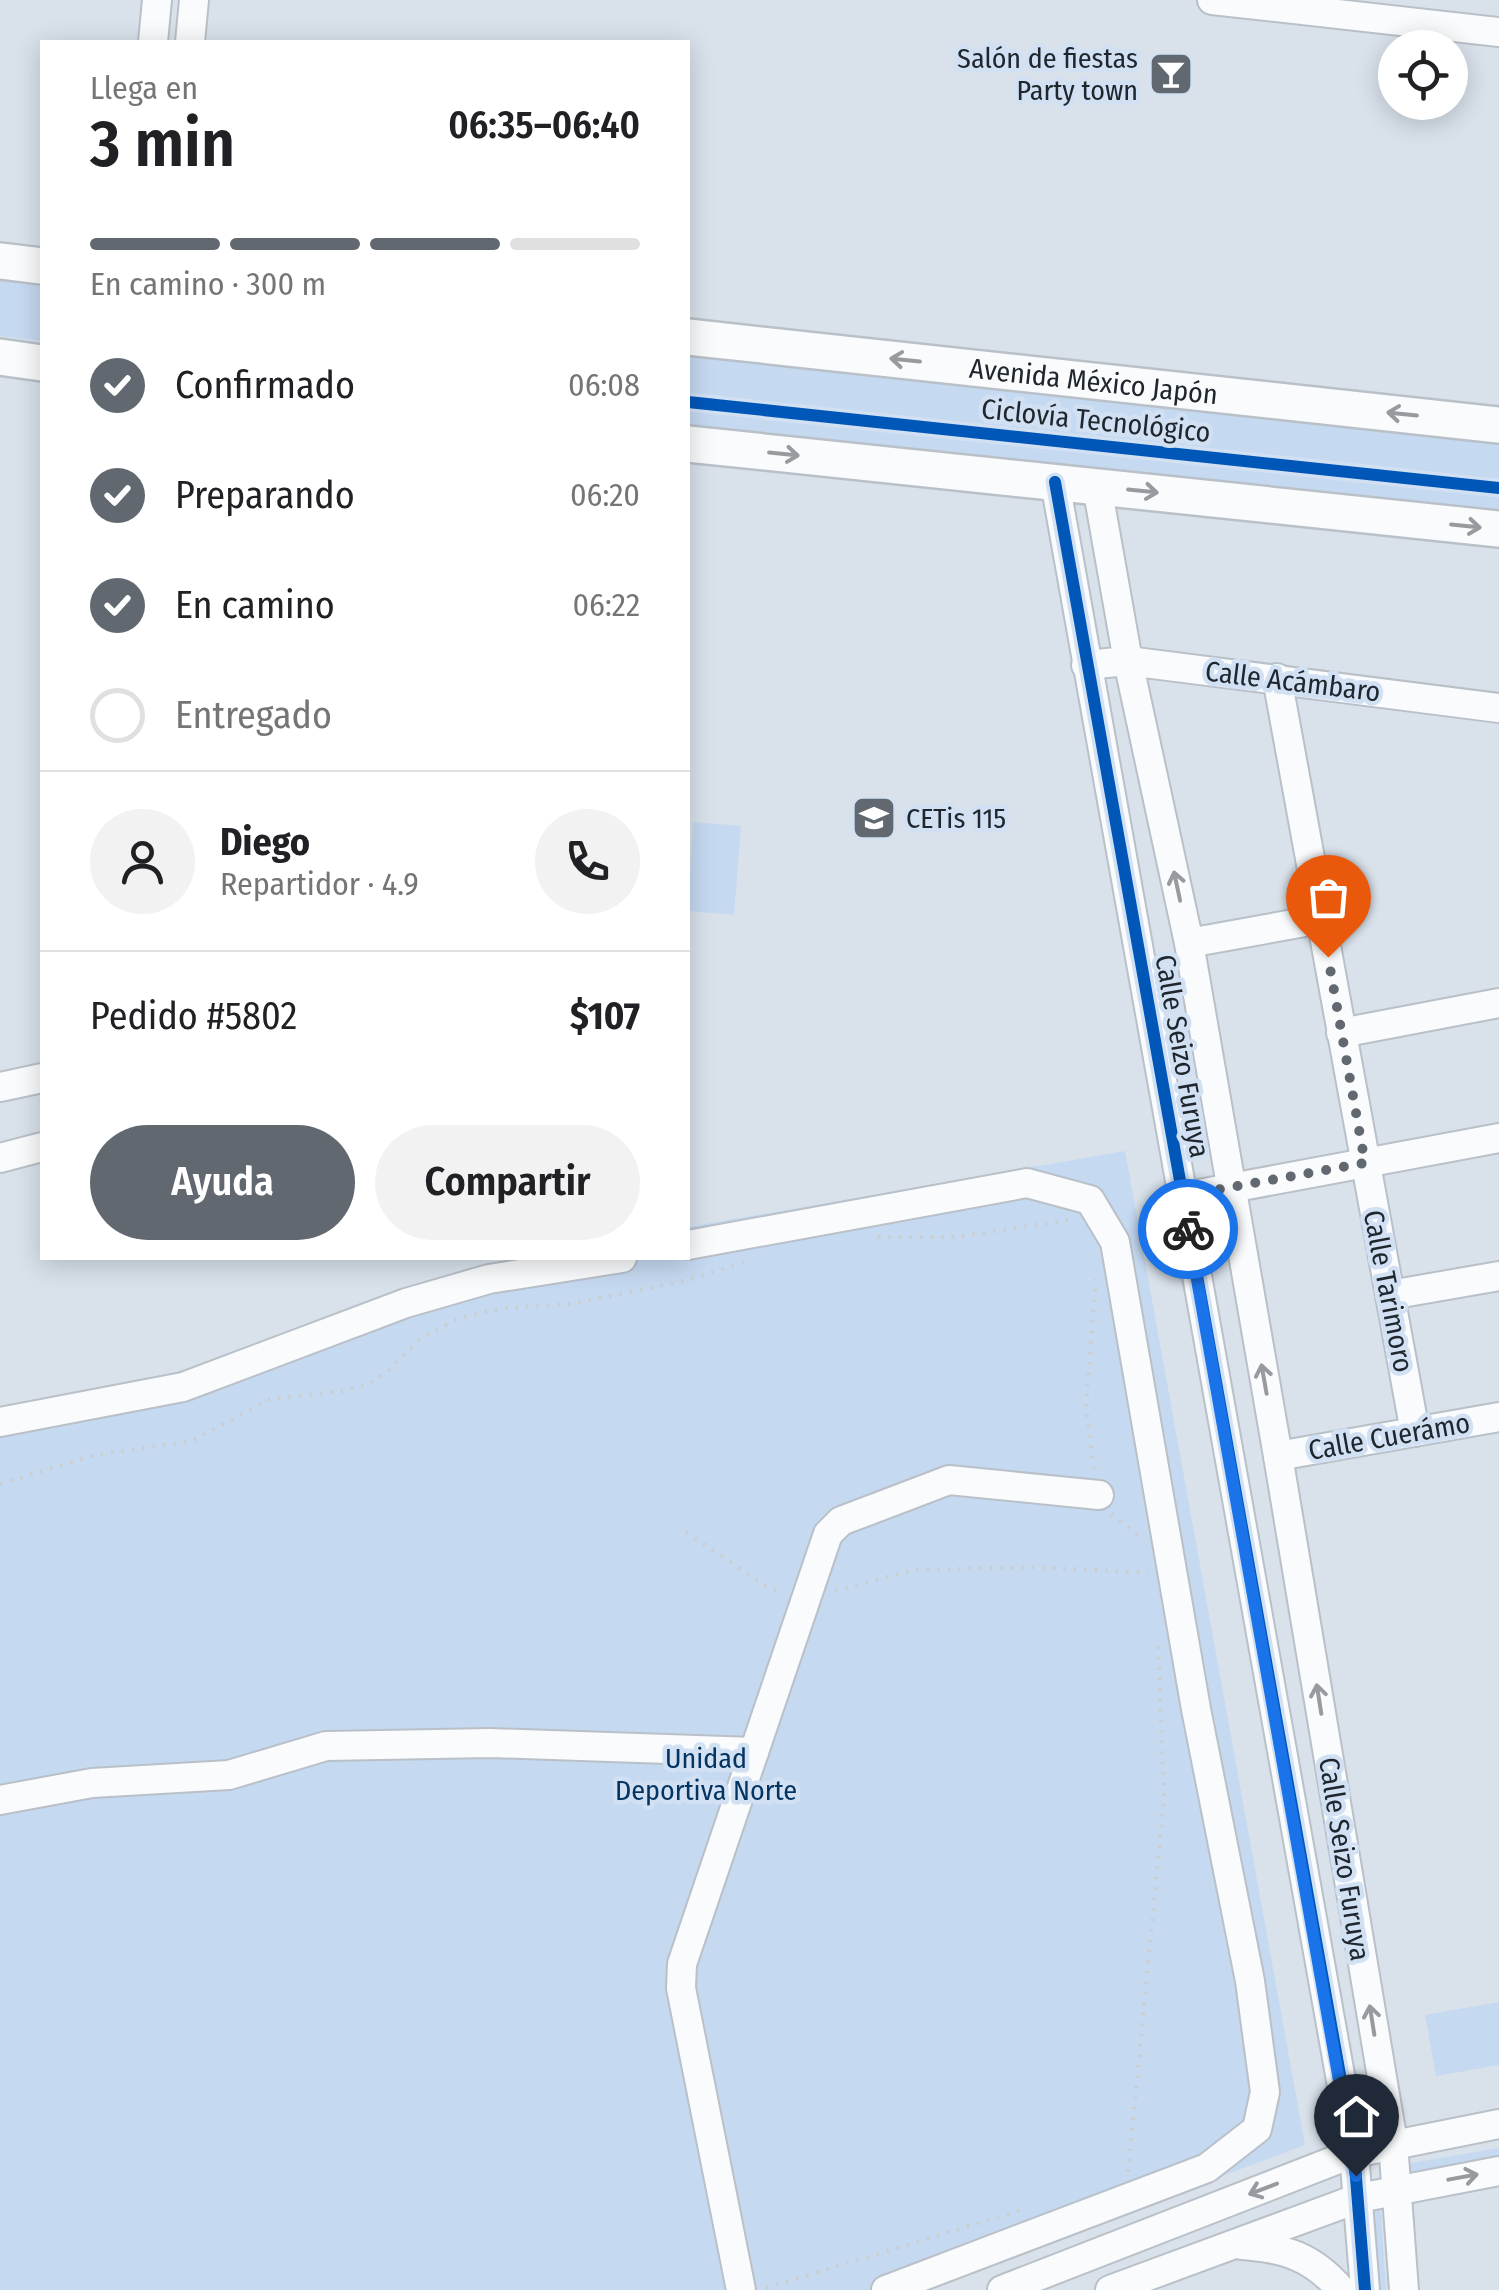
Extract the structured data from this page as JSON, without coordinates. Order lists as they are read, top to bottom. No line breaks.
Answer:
{"streets":{"main road":["Avenida México Japón"],"street":["Calle Acámbaro","Calle Seizo Furuya","Calle Tarimoro","Calle Cuerámo"],"cycle path":["Ciclovía Tecnológico"]},"crossings":[["Calle Acámbaro","Calle Seizo Furuya"],["Calle Acámbaro","Calle Tarimoro"],["Calle Seizo Furuya","Calle Cuerámo"],["Calle Tarimoro","Calle Cuerámo"]],"parks":["Unidad Deportiva Norte"],"places":{"bar":["Salón de fiestas Party town"],"school or university":["CETis 115"]},"page":{"heading":["3 min","Llega en","06:35–06:40"],"panel":["Diego","Repartidor · 4.9","Pedido #5802","$107"],"bar":"En camino · 300 m","list":[["Confirmado","06:08"],["Preparando","06:20"],["En camino","06:22"],"Entregado"],"buttons":["Ayuda","Compartir"]}}
